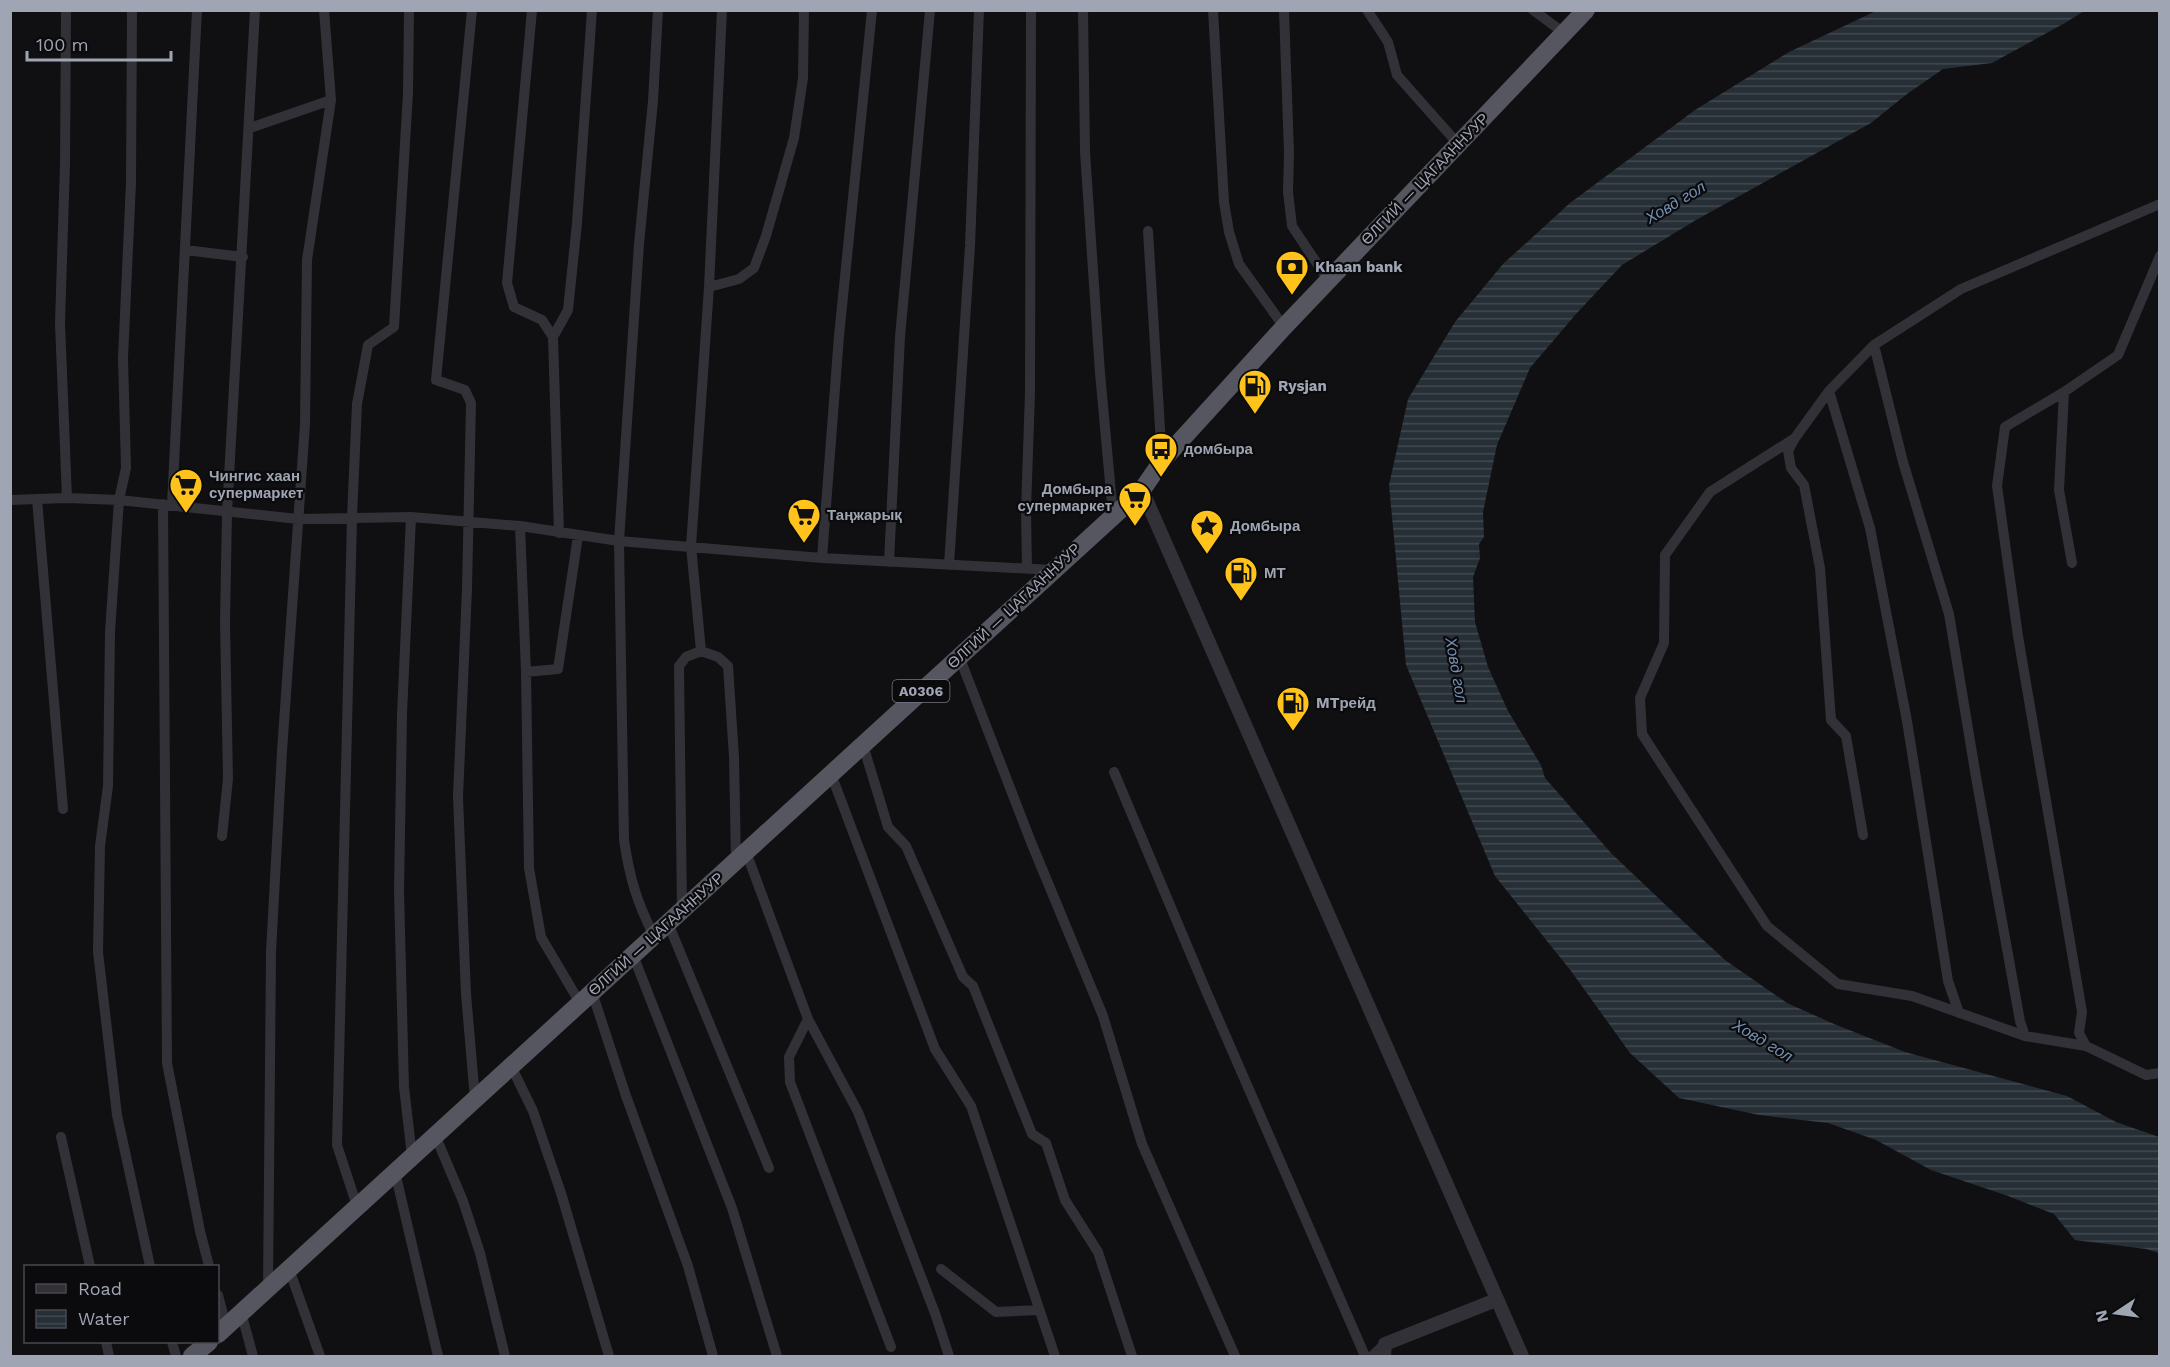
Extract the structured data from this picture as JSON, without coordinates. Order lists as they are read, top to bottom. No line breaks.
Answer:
{"streets":{"highway":["ӨЛГИЙ — ЦАГААННУУР","A0306"]},"water":["Ховд гол"],"places":{"bank":["Khaan bank"],"fuel station":["Rysjan","МТ","MTрейд"],"bus stop":["домбыра"],"supermarket":["Чингис хаан супермаркет","Домбыра супермаркет","Таңжарық"],"place":["Домбыра"]},"legend":["Road","Water"],"scale_bar":"100 m","north":"left"}
